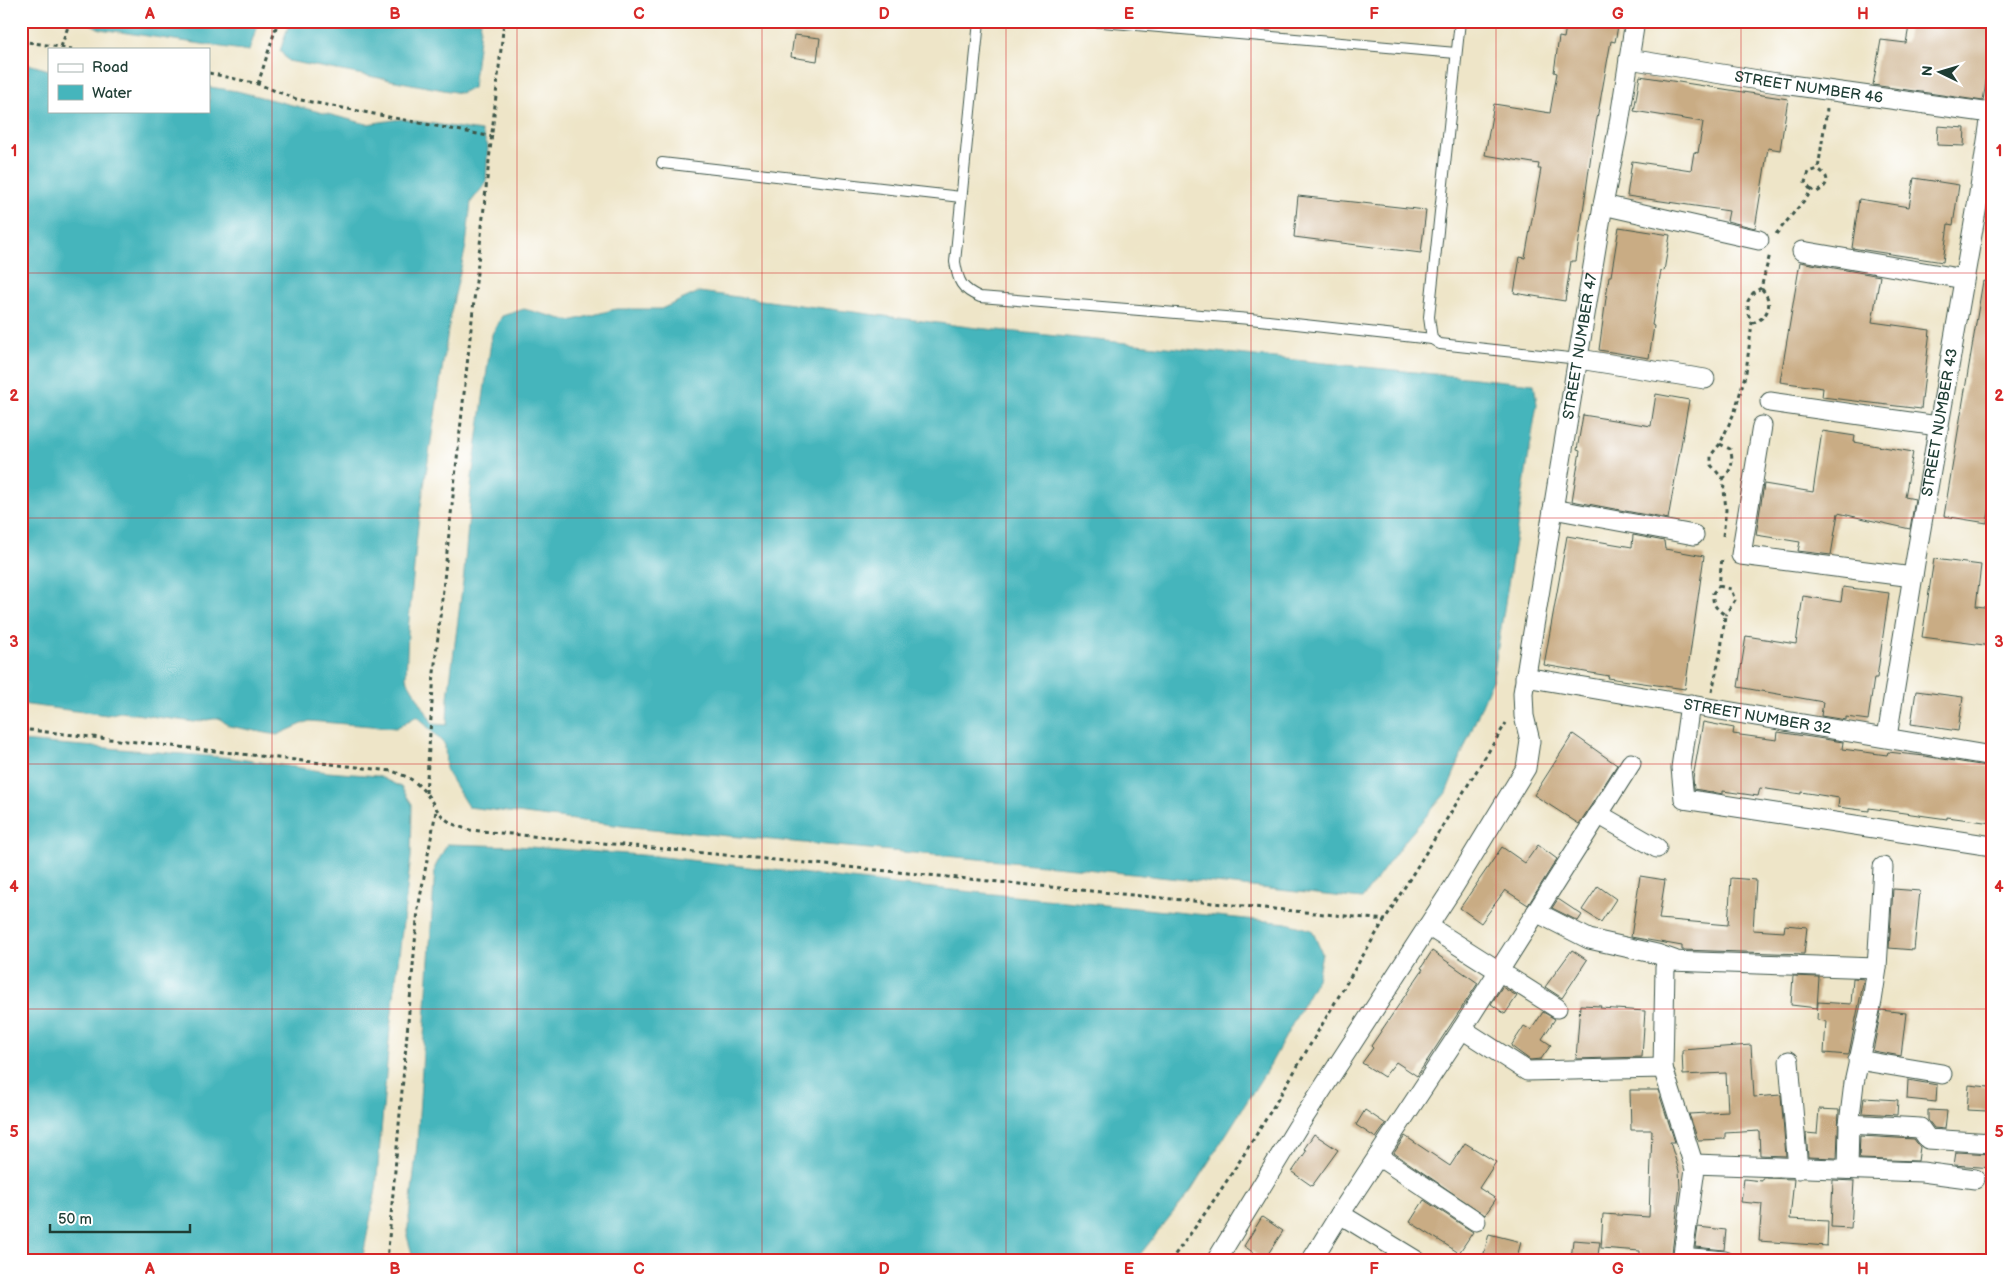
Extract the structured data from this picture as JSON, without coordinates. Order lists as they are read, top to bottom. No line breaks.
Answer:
{"streets":{"street":["STREET NUMBER 46","STREET NUMBER 47","STREET NUMBER 43","STREET NUMBER 32"]},"crossings":[["STREET NUMBER 46","STREET NUMBER 47"],["STREET NUMBER 46","STREET NUMBER 43"],["STREET NUMBER 47","STREET NUMBER 32"],["STREET NUMBER 43","STREET NUMBER 32"]],"legend":["Road","Water"],"scale_bar":"50 m","north":"left","grid":{"columns":["A","B","C","D","E","F","G","H"],"rows":["1","2","3","4","5"]}}
